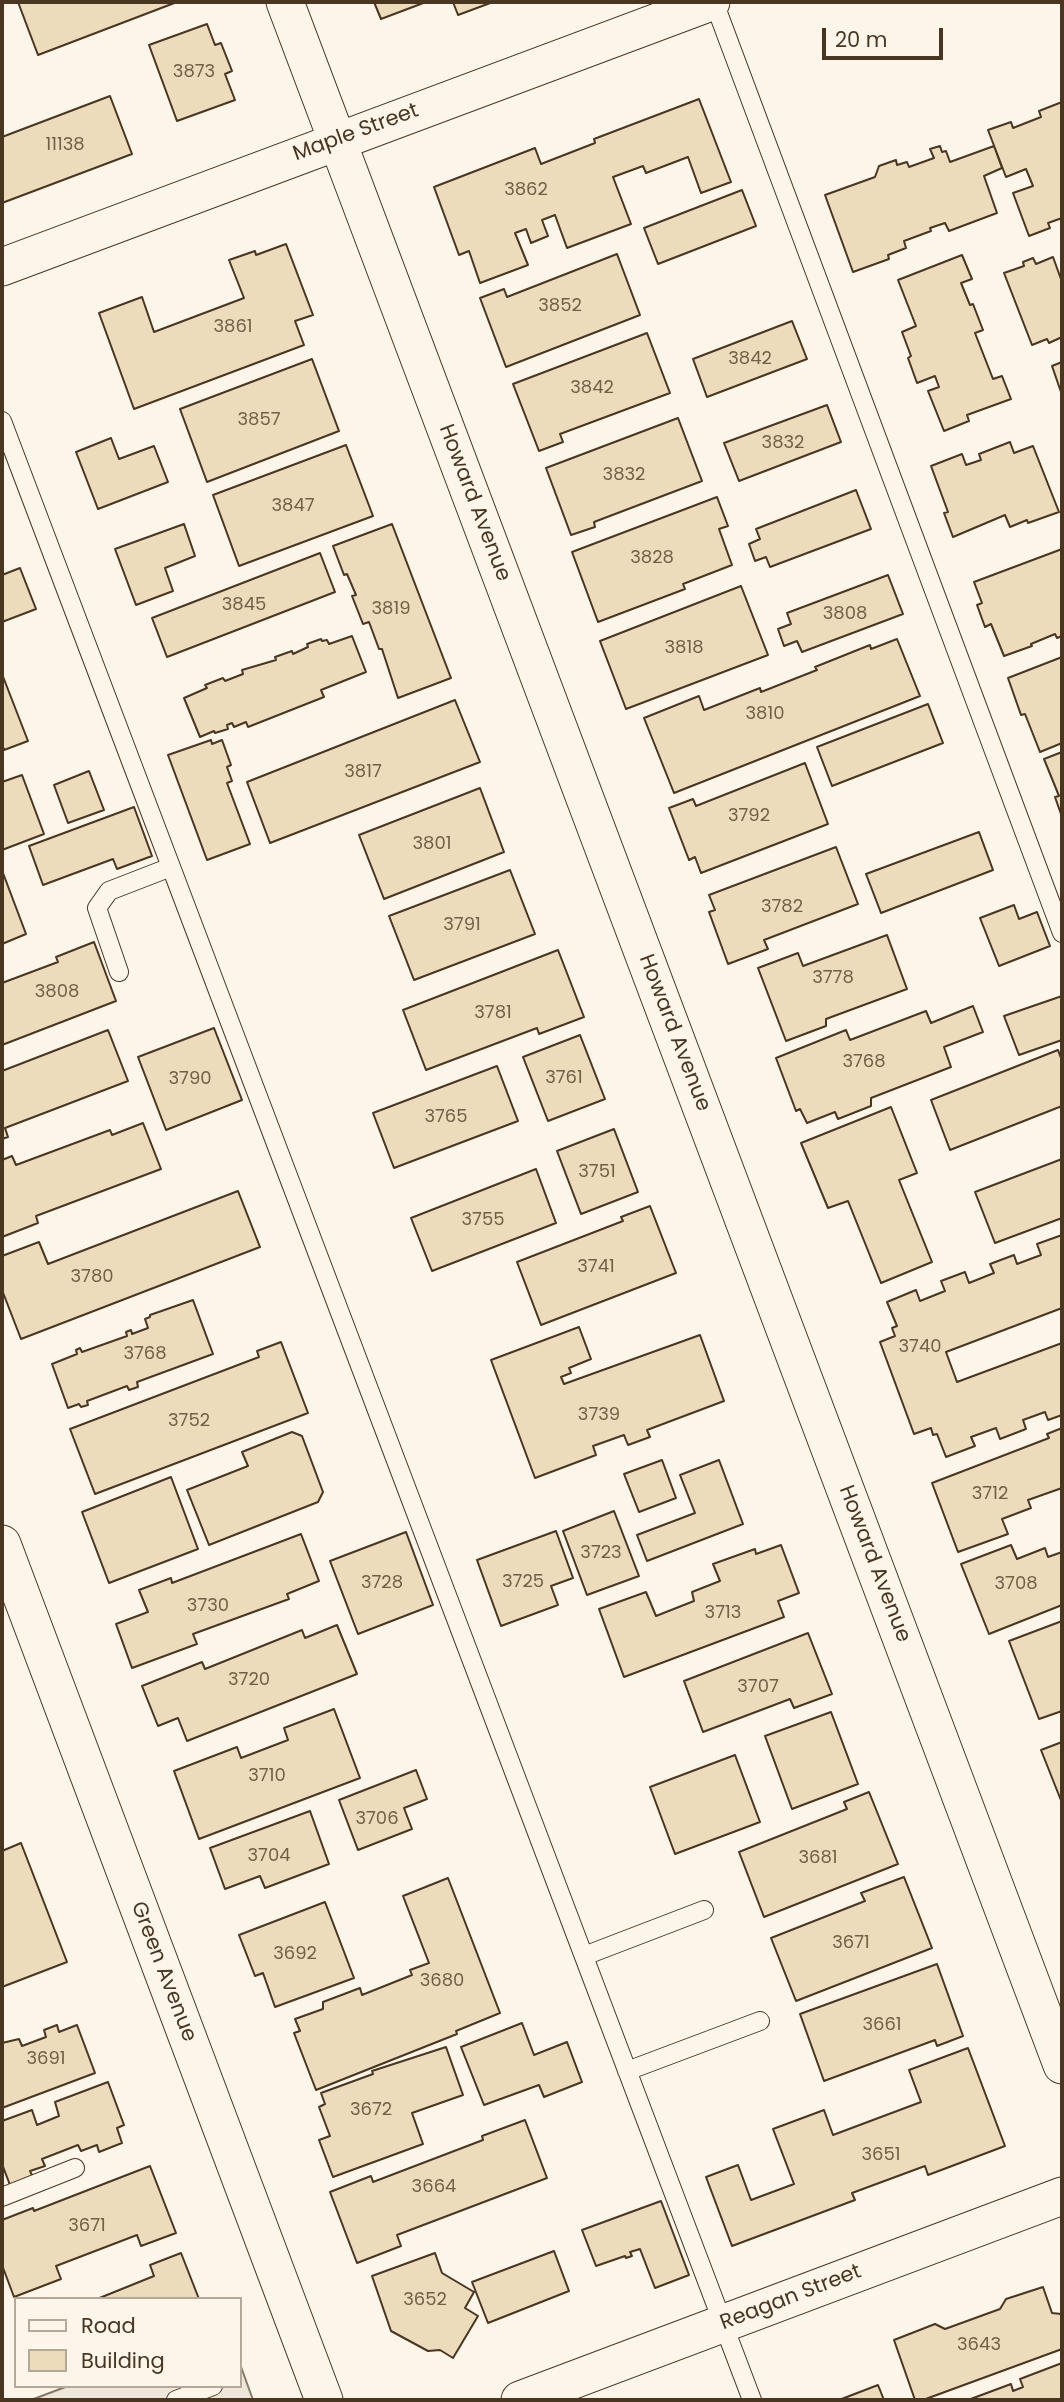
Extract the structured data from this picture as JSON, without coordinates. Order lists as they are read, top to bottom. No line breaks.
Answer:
{"streets":{"street":["Maple Street","Howard Avenue","Green Avenue","Reagan Street"]},"crossings":[["Maple Street","Howard Avenue"]],"house_numbers":["3873","11138","3862","3852","3861","3842","3842","3857","3832","3832","3847","3828","3845","3819","3808","3818","3810","3817","3792","3801","3782","3791","3778","3808","3781","3768","3761","3790","3765","3751","3755","3741","3780","3740","3768","3739","3752","3712","3723","3725","3728","3708","3730","3713","3720","3707","3710","3706","3704","3681","3671","3692","3680","3661","3691","3672","3651","3664","3671","3652","3643"],"legend":["Road","Building"],"scale_bar":"20 m"}
